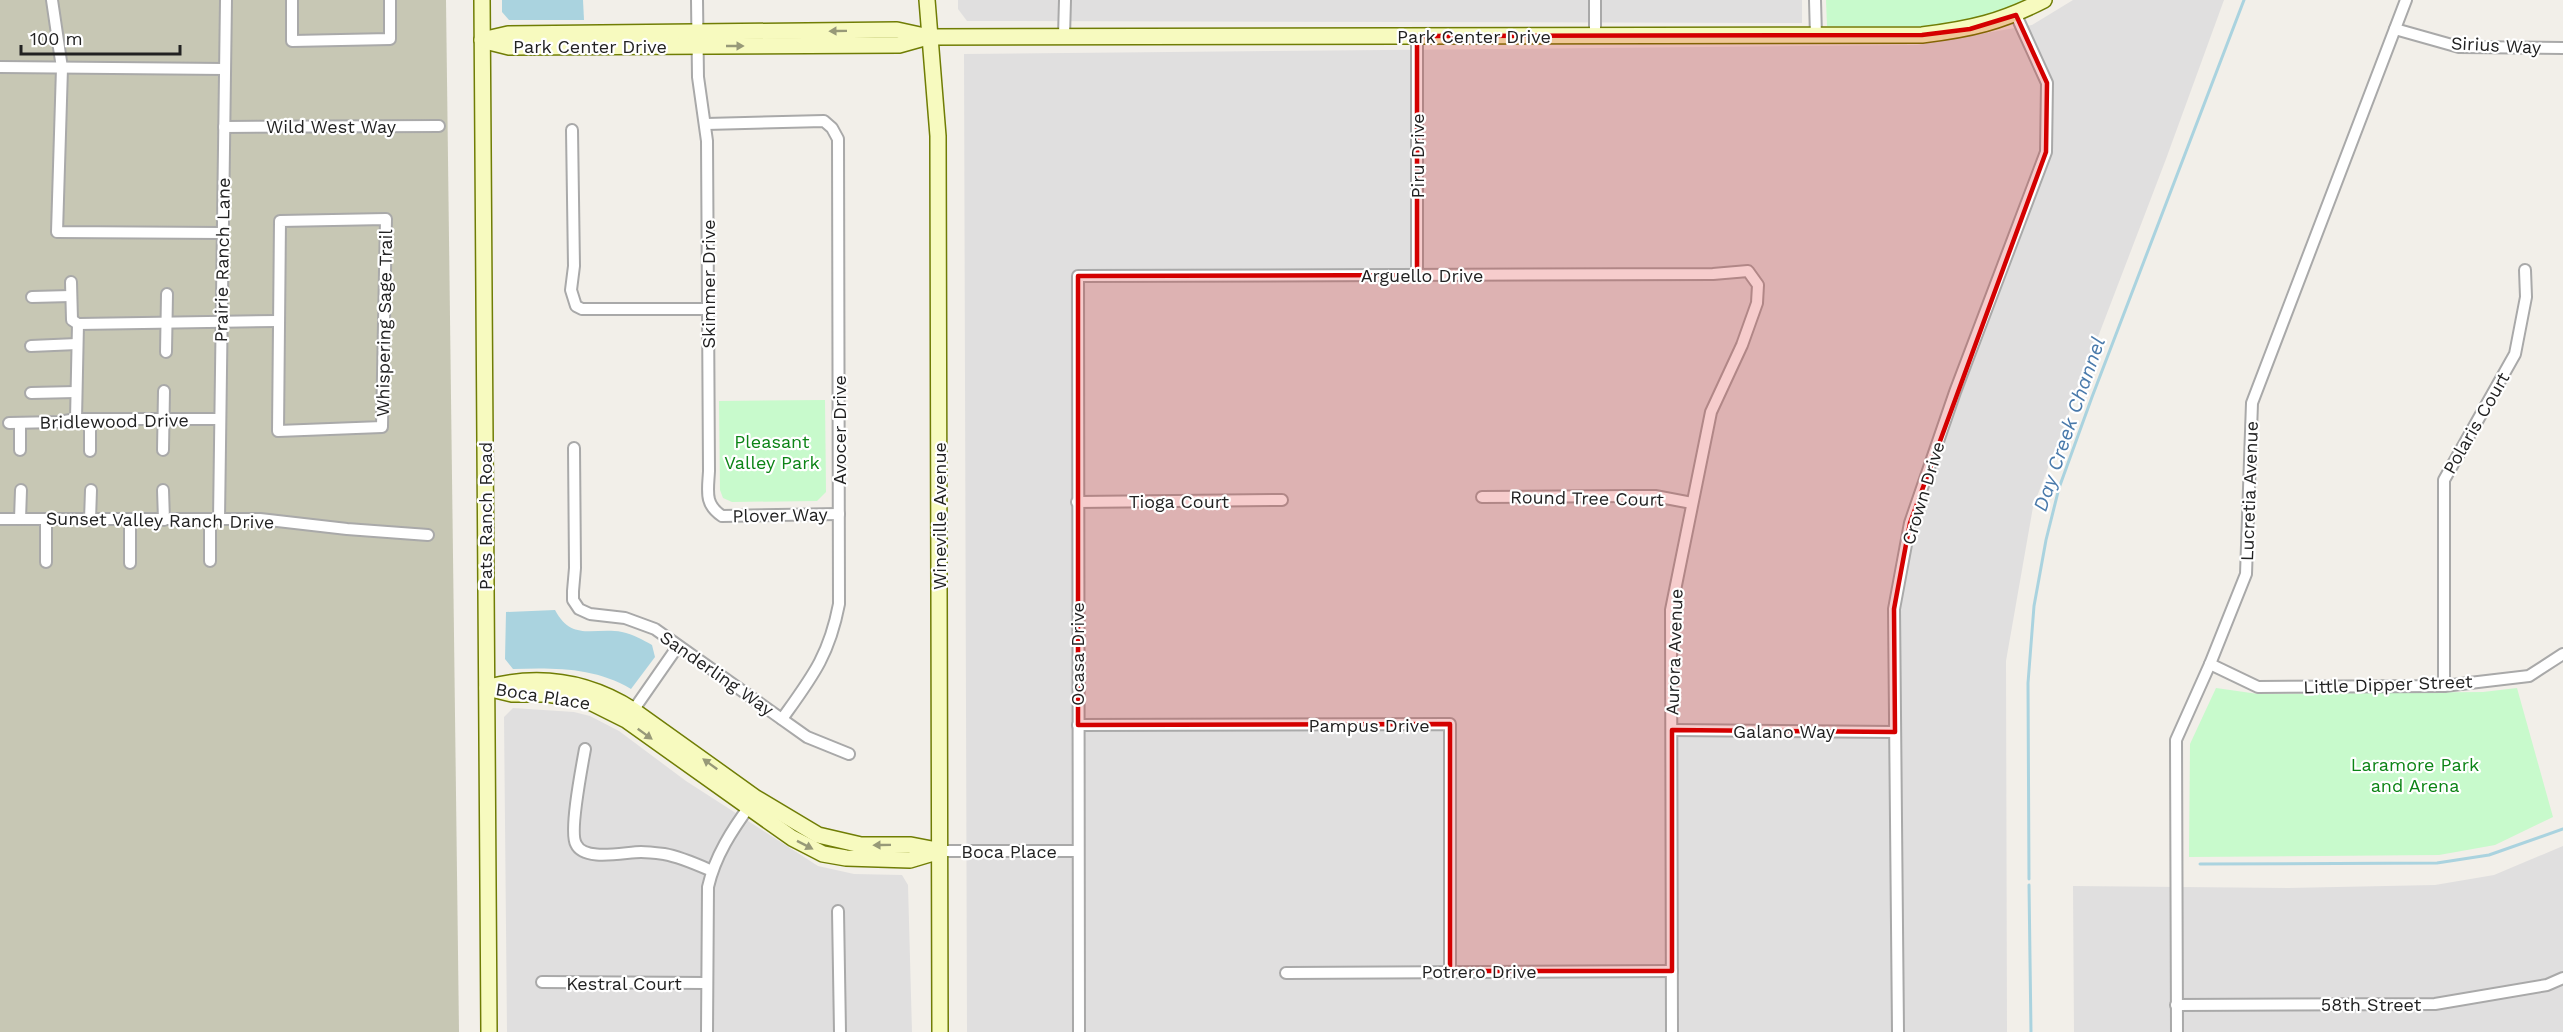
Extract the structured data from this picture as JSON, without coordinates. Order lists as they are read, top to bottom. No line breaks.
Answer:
{"streets":{"street":["Park Center Drive","Sirius Way","Wild West Way","Piru Drive","Prairie Ranch Lane","Arguello Drive","Skimmer Drive","Whispering Sage Trail","Bridlewood Drive","Polaris Court","Avocer Drive","Lucretia Avenue","Crown Drive","Round Tree Court","Tioga Court","Plover Way","Pats Ranch Road","Wineville Avenue","Sunset Valley Ranch Drive","Aurora Avenue","Ocasa Drive","Sanderling Way","Little Dipper Street","Boca Place","Pampus Drive","Galano Way","Potrero Drive","Kestral Court","58th Street"]},"crossings":[["Park Center Drive","Piru Drive"],["Park Center Drive","Skimmer Drive"],["Park Center Drive","Crown Drive"],["Park Center Drive","Pats Ranch Road"],["Park Center Drive","Wineville Avenue"],["Sirius Way","Lucretia Avenue"],["Wild West Way","Prairie Ranch Lane"],["Piru Drive","Arguello Drive"],["Prairie Ranch Lane","Bridlewood Drive"],["Prairie Ranch Lane","Sunset Valley Ranch Drive"],["Arguello Drive","Aurora Avenue"],["Arguello Drive","Ocasa Drive"],["Skimmer Drive","Avocer Drive"],["Skimmer Drive","Plover Way"],["Polaris Court","Little Dipper Street"],["Avocer Drive","Plover Way"],["Avocer Drive","Sanderling Way"],["Lucretia Avenue","Little Dipper Street"],["Lucretia Avenue","58th Street"],["Crown Drive","Galano Way"],["Round Tree Court","Aurora Avenue"],["Tioga Court","Ocasa Drive"],["Pats Ranch Road","Boca Place"],["Wineville Avenue","Boca Place"],["Aurora Avenue","Galano Way"],["Aurora Avenue","Potrero Drive"],["Ocasa Drive","Boca Place"],["Ocasa Drive","Pampus Drive"],["Pampus Drive","Potrero Drive"]],"water":["Day Creek Channel"],"parks":["Pleasant Valley Park","Laramore Park and Arena"],"scale_bar":"100 m"}
